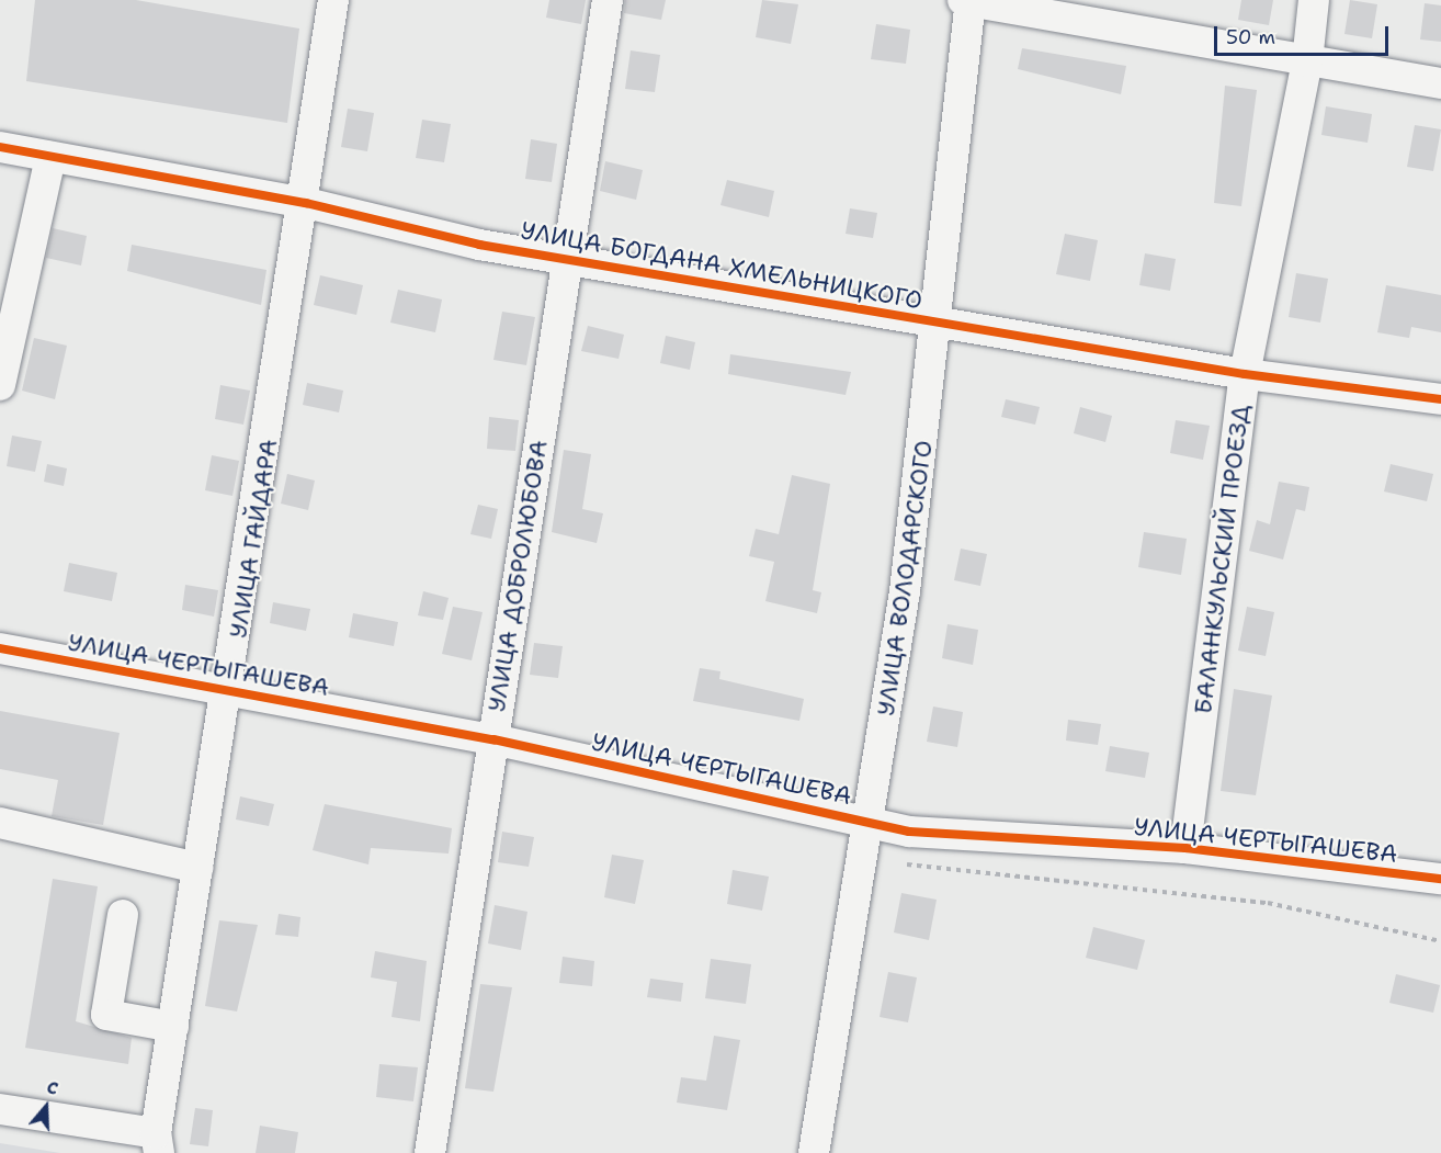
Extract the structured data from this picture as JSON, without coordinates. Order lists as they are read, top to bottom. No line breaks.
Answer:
{"streets":{"street":["УЛИЦА БОГДАНА ХМЕЛЬНИЦКОГО","УЛИЦА ГАЙДАРА","БАЛАНКУЛЬСКИЙ ПРОЕЗД","УЛИЦА ДОБРОЛЮБОВА","УЛИЦА ВОЛОДАРСКОГО","УЛИЦА ЧЕРТЫГАШЕВА"]},"crossings":[["УЛИЦА БОГДАНА ХМЕЛЬНИЦКОГО","УЛИЦА ГАЙДАРА"],["УЛИЦА БОГДАНА ХМЕЛЬНИЦКОГО","БАЛАНКУЛЬСКИЙ ПРОЕЗД"],["УЛИЦА БОГДАНА ХМЕЛЬНИЦКОГО","УЛИЦА ДОБРОЛЮБОВА"],["УЛИЦА БОГДАНА ХМЕЛЬНИЦКОГО","УЛИЦА ВОЛОДАРСКОГО"],["УЛИЦА ГАЙДАРА","УЛИЦА ЧЕРТЫГАШЕВА"],["БАЛАНКУЛЬСКИЙ ПРОЕЗД","УЛИЦА ЧЕРТЫГАШЕВА"],["УЛИЦА ДОБРОЛЮБОВА","УЛИЦА ЧЕРТЫГАШЕВА"],["УЛИЦА ВОЛОДАРСКОГО","УЛИЦА ЧЕРТЫГАШЕВА"]],"scale_bar":"50 m","north":"top"}
